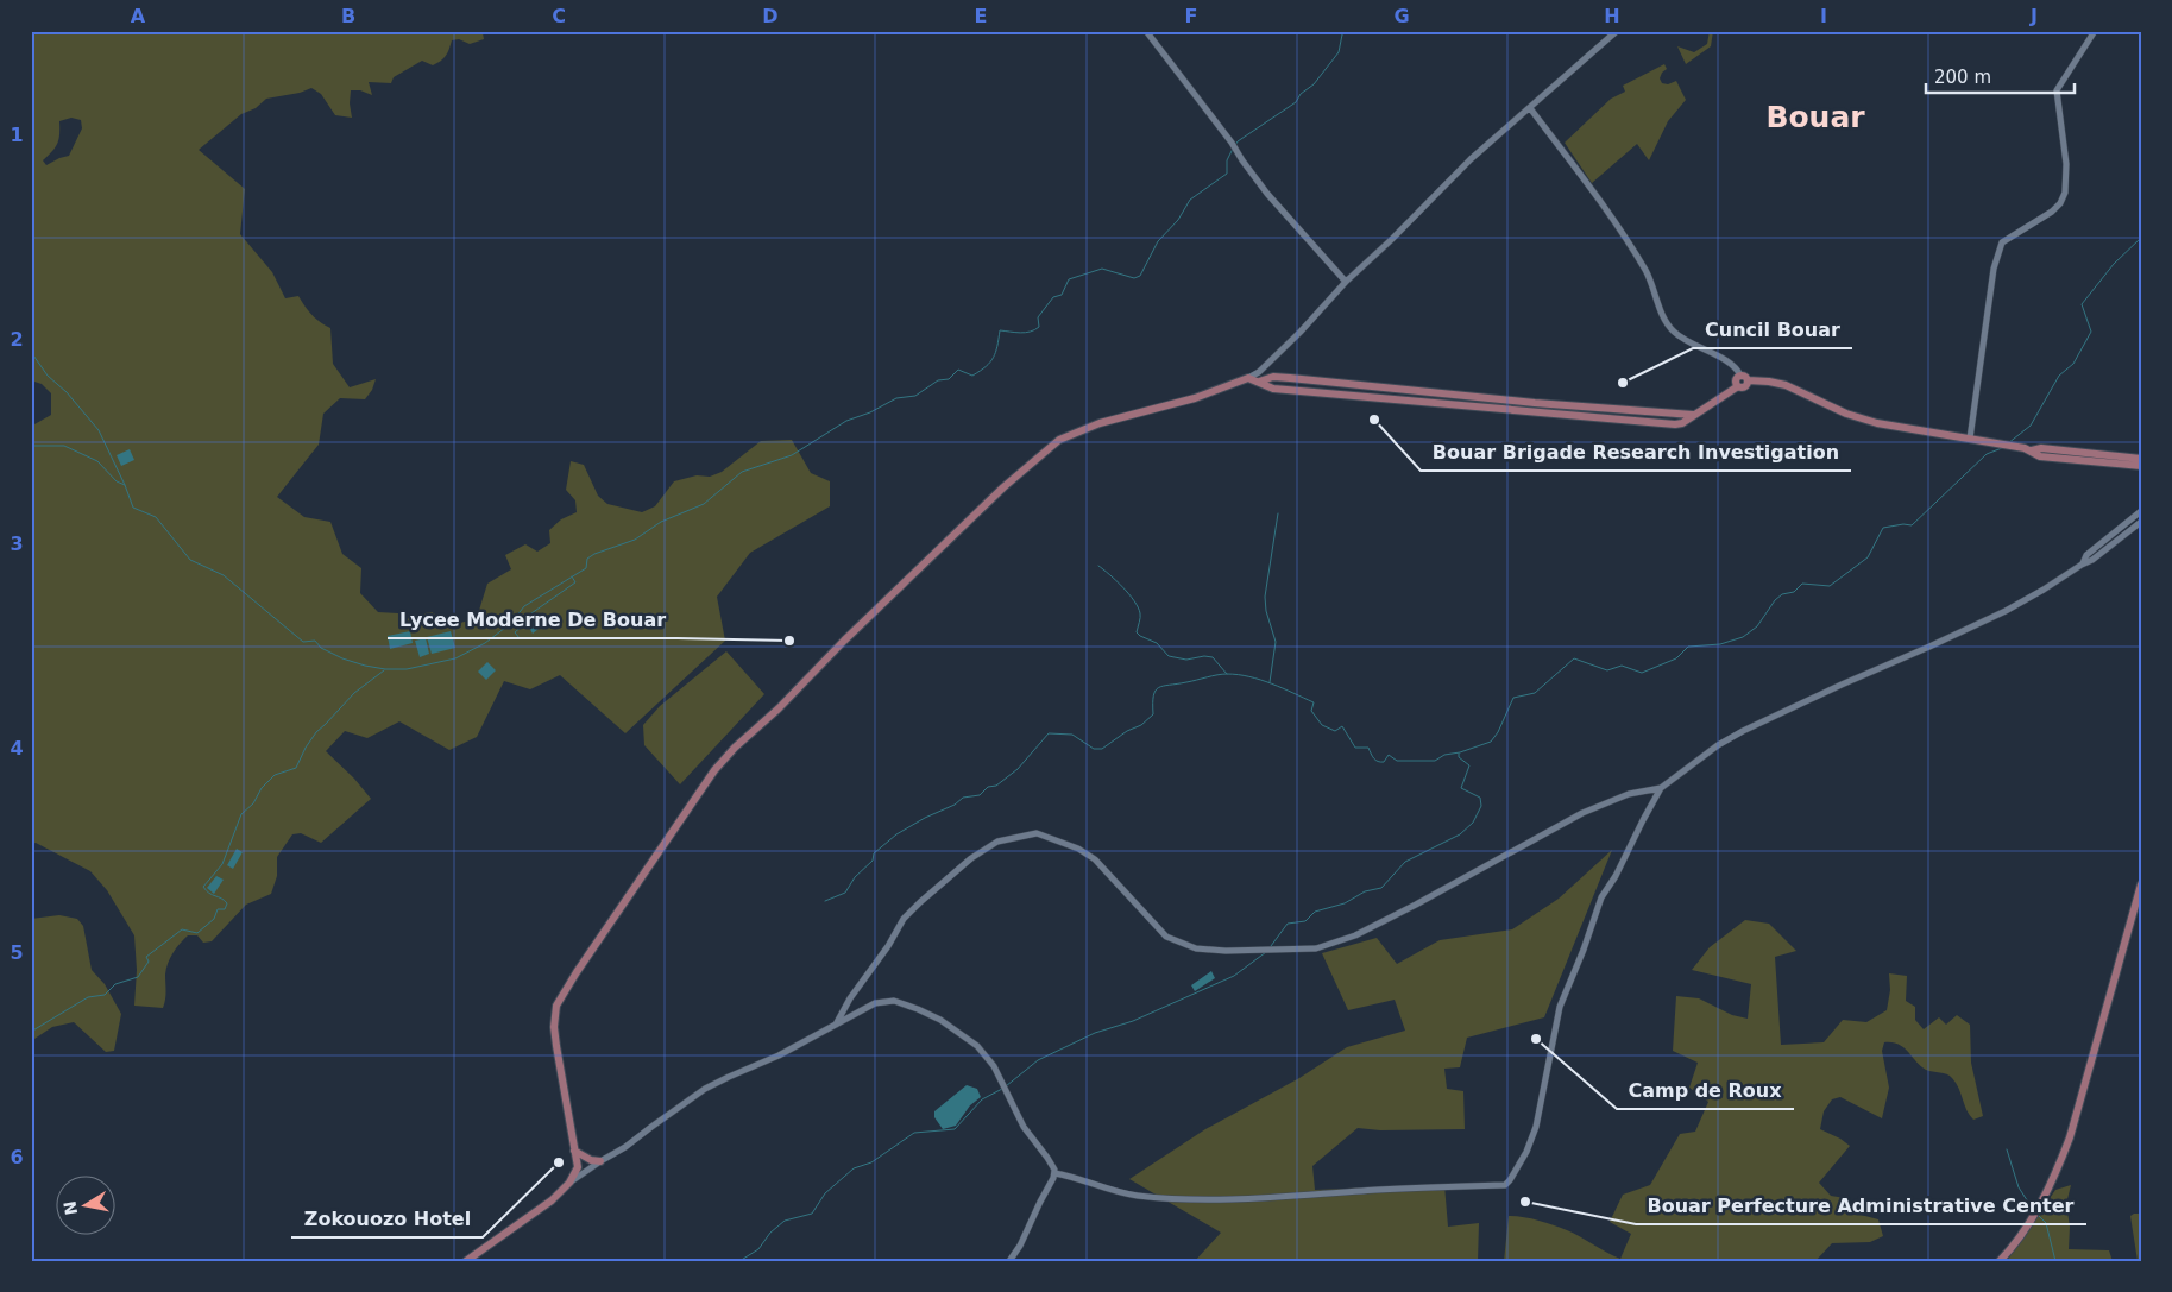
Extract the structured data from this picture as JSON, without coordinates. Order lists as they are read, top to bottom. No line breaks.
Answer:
{"districts":["Bouar"],"places":["Cuncil Bouar","Bouar Brigade Research Investigation","Lycee Moderne De Bouar","Camp de Roux","Zokouozo Hotel","Bouar Perfecture Administrative Center"],"scale_bar":"200 m","north":"left","grid":{"columns":["A","B","C","D","E","F","G","H","I","J"],"rows":["1","2","3","4","5","6"]}}
